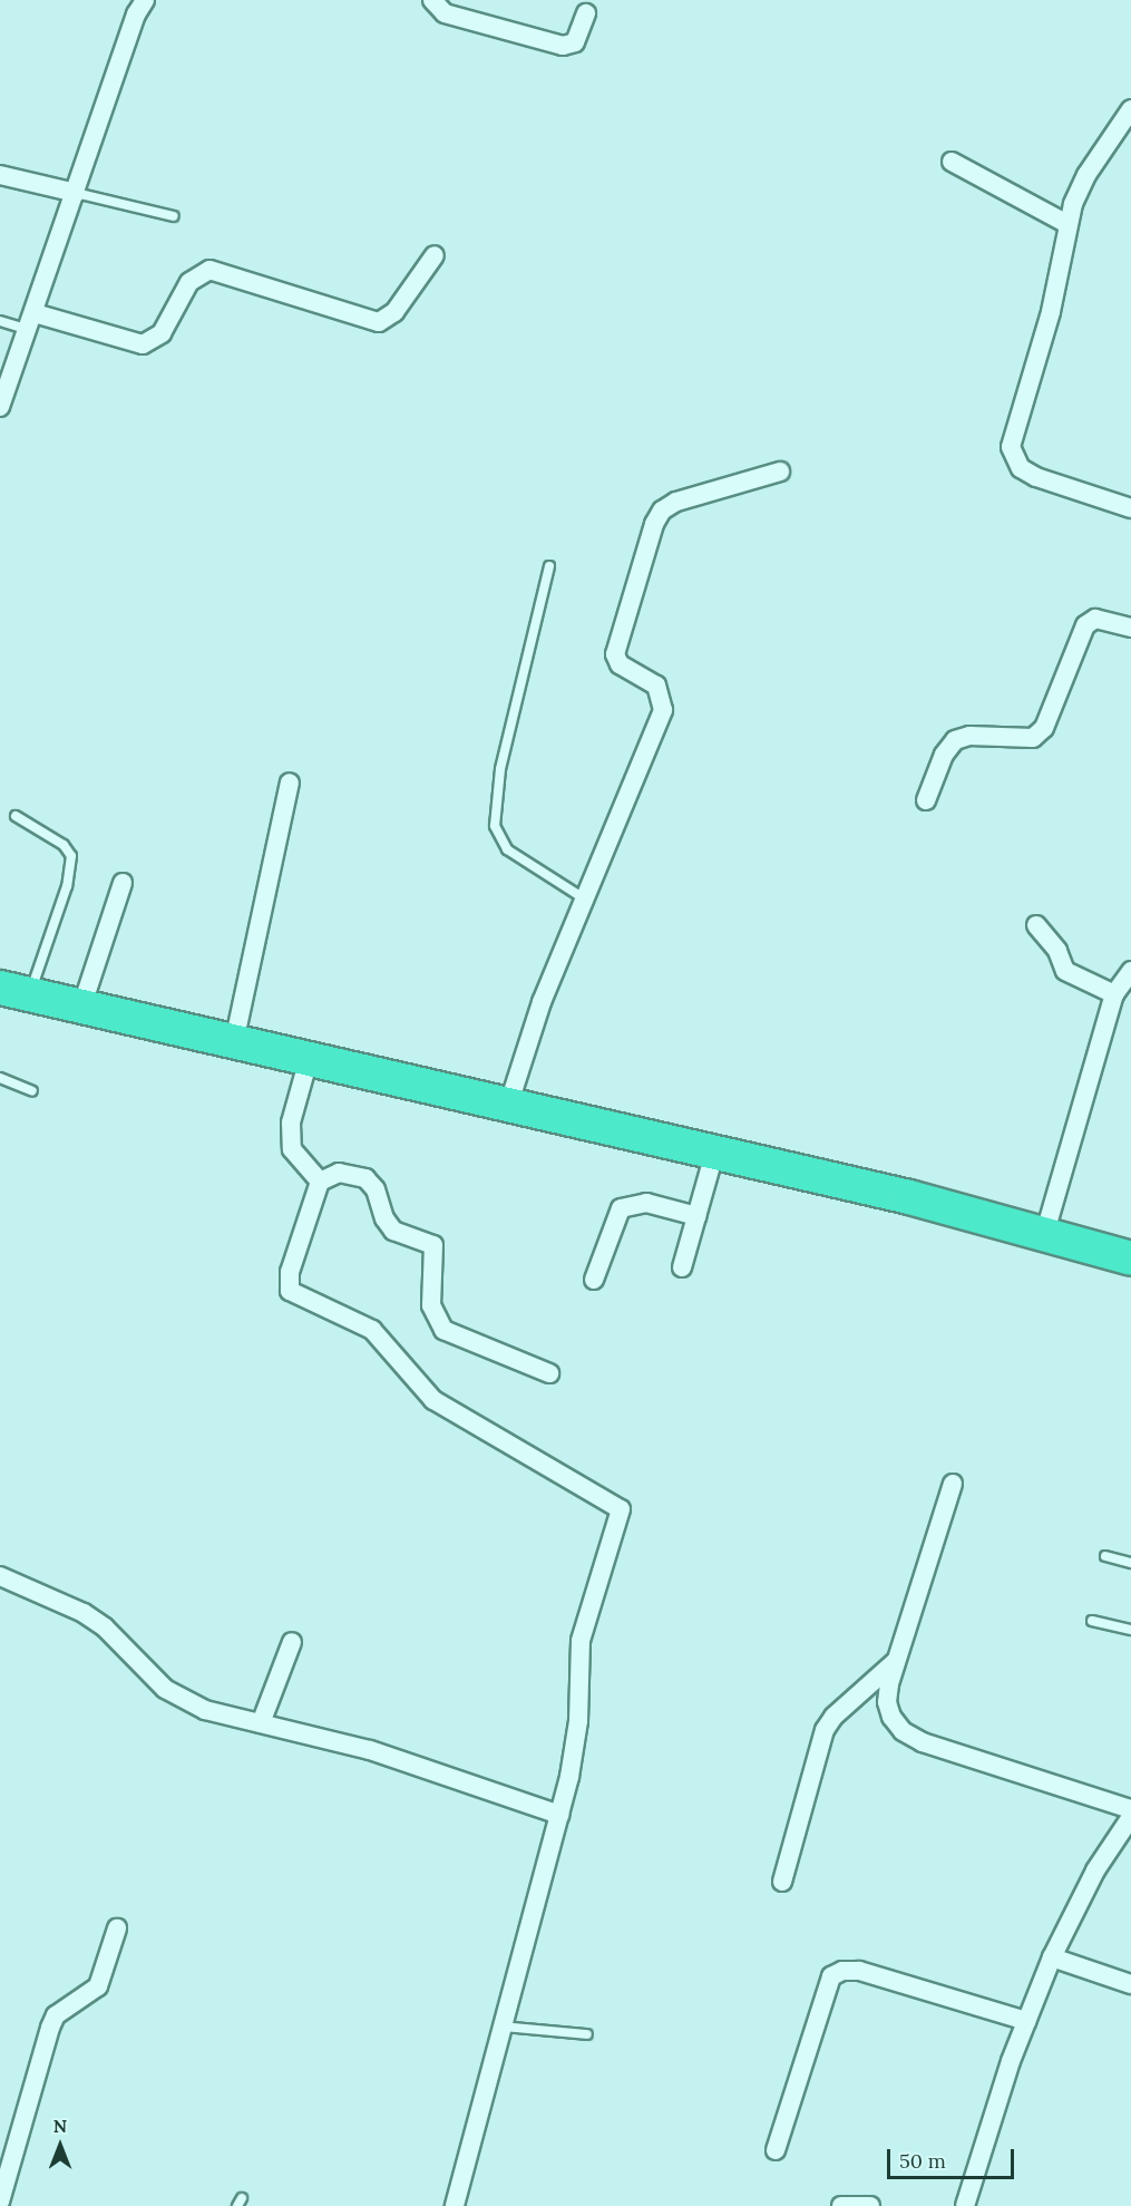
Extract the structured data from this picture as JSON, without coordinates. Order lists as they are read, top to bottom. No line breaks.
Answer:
{"scale_bar":"50 m","north":"top"}
